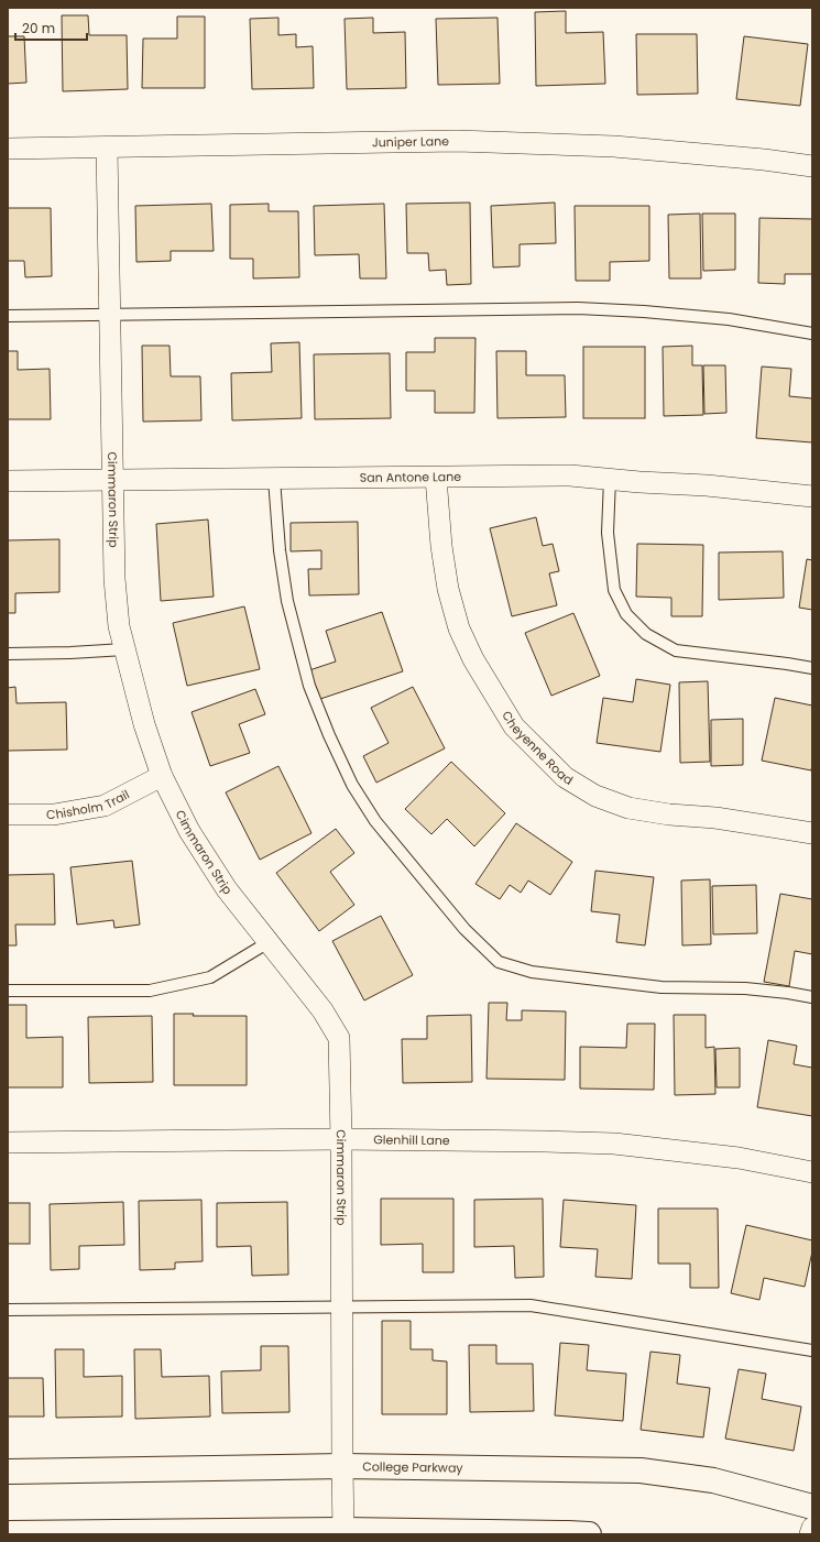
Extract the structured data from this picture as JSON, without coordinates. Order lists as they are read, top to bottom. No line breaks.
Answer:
{"streets":{"main road":["College Parkway"],"street":["Juniper Lane","San Antone Lane","Cimmaron Strip","Cheyenne Road","Chisholm Trail","Glenhill Lane"]},"crossings":[["Juniper Lane","Cimmaron Strip"],["San Antone Lane","Cimmaron Strip"],["San Antone Lane","Cheyenne Road"],["Cimmaron Strip","Chisholm Trail"],["Cimmaron Strip","Glenhill Lane"],["Cimmaron Strip","College Parkway"]],"scale_bar":"20 m"}
